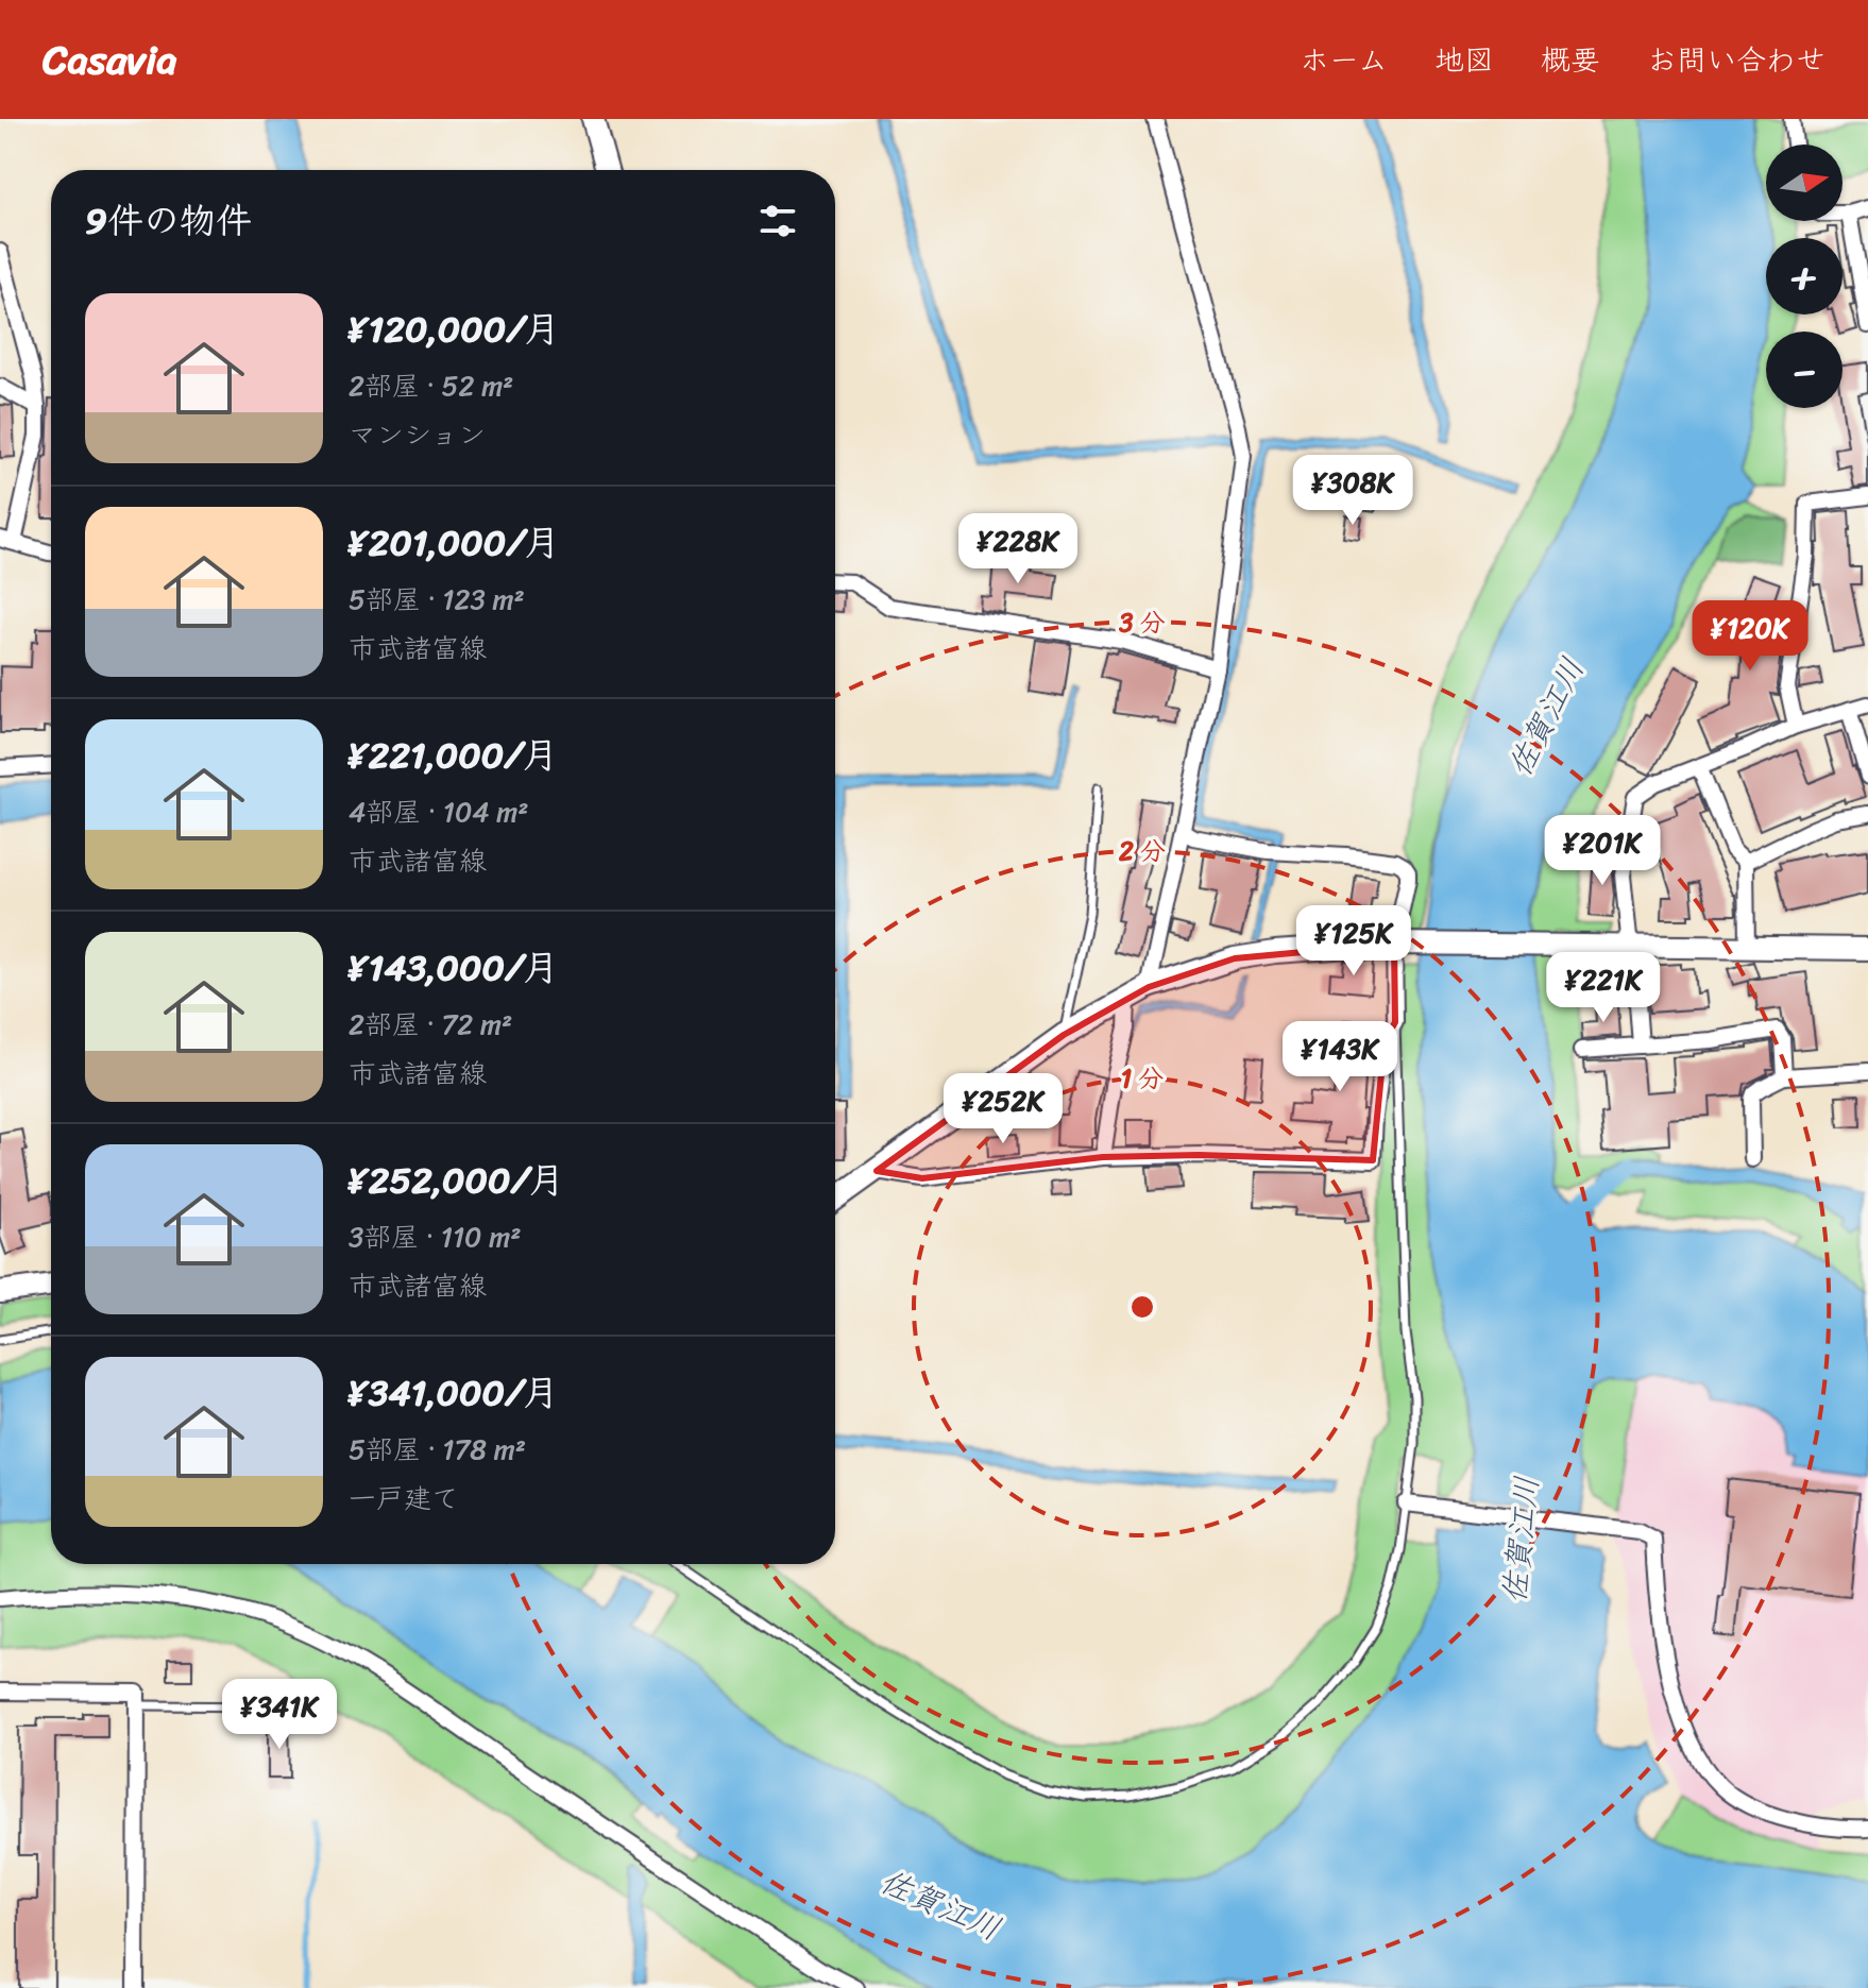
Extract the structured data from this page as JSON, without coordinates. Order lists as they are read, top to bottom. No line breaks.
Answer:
{"water":["佐賀江川"],"north":"right","page":{"header":"Casavia","nav":["ホーム","地図","概要","お問い合わせ"],"map_buttons":["+","−"],"heading":"9件の物件","list":[{"name":"¥120,000/月","note":"2部屋 · 52 m² · マンション"},{"name":"¥201,000/月","note":"5部屋 · 123 m² · 市武諸富線"},{"name":"¥221,000/月","note":"4部屋 · 104 m² · 市武諸富線"},{"name":"¥143,000/月","note":"2部屋 · 72 m² · 市武諸富線"},{"name":"¥252,000/月","note":"3部屋 · 110 m² · 市武諸富線"},{"name":"¥341,000/月","note":"5部屋 · 178 m² · 一戸建て"}],"price":["¥308K","¥228K","¥120K","¥201K","¥125K","¥221K","¥143K","¥252K","¥341K"]},"rings":["3 分","2 分","1 分"]}
